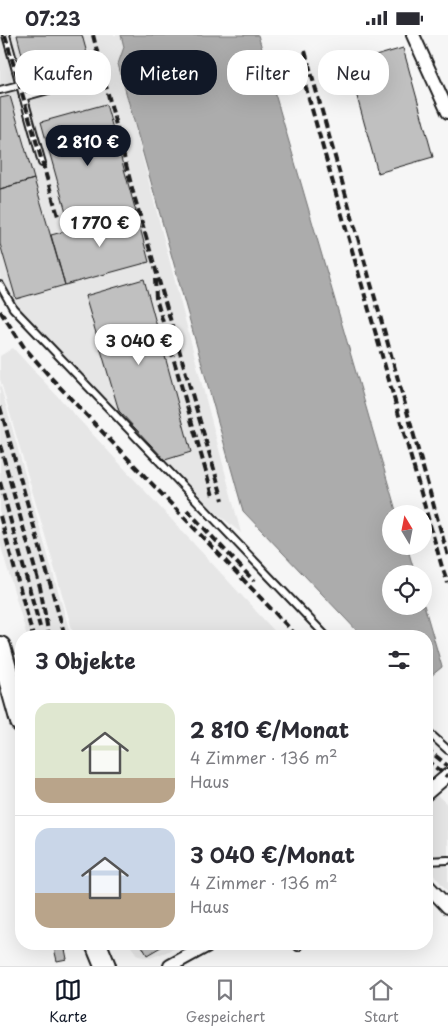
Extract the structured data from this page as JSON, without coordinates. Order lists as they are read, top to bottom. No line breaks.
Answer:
{"north":"top","page":{"status":"07:23","chip":["Kaufen","Mieten","Filter","Neu"],"price":["2 810 €","1 770 €","3 040 €"],"heading":"3 Objekte","list":[{"name":"2 810 €/Monat","note":"4 Zimmer · 136 m² · Haus"},{"name":"3 040 €/Monat","note":"4 Zimmer · 136 m² · Haus"}],"tabs":["Karte","Gespeichert","Start"]}}
